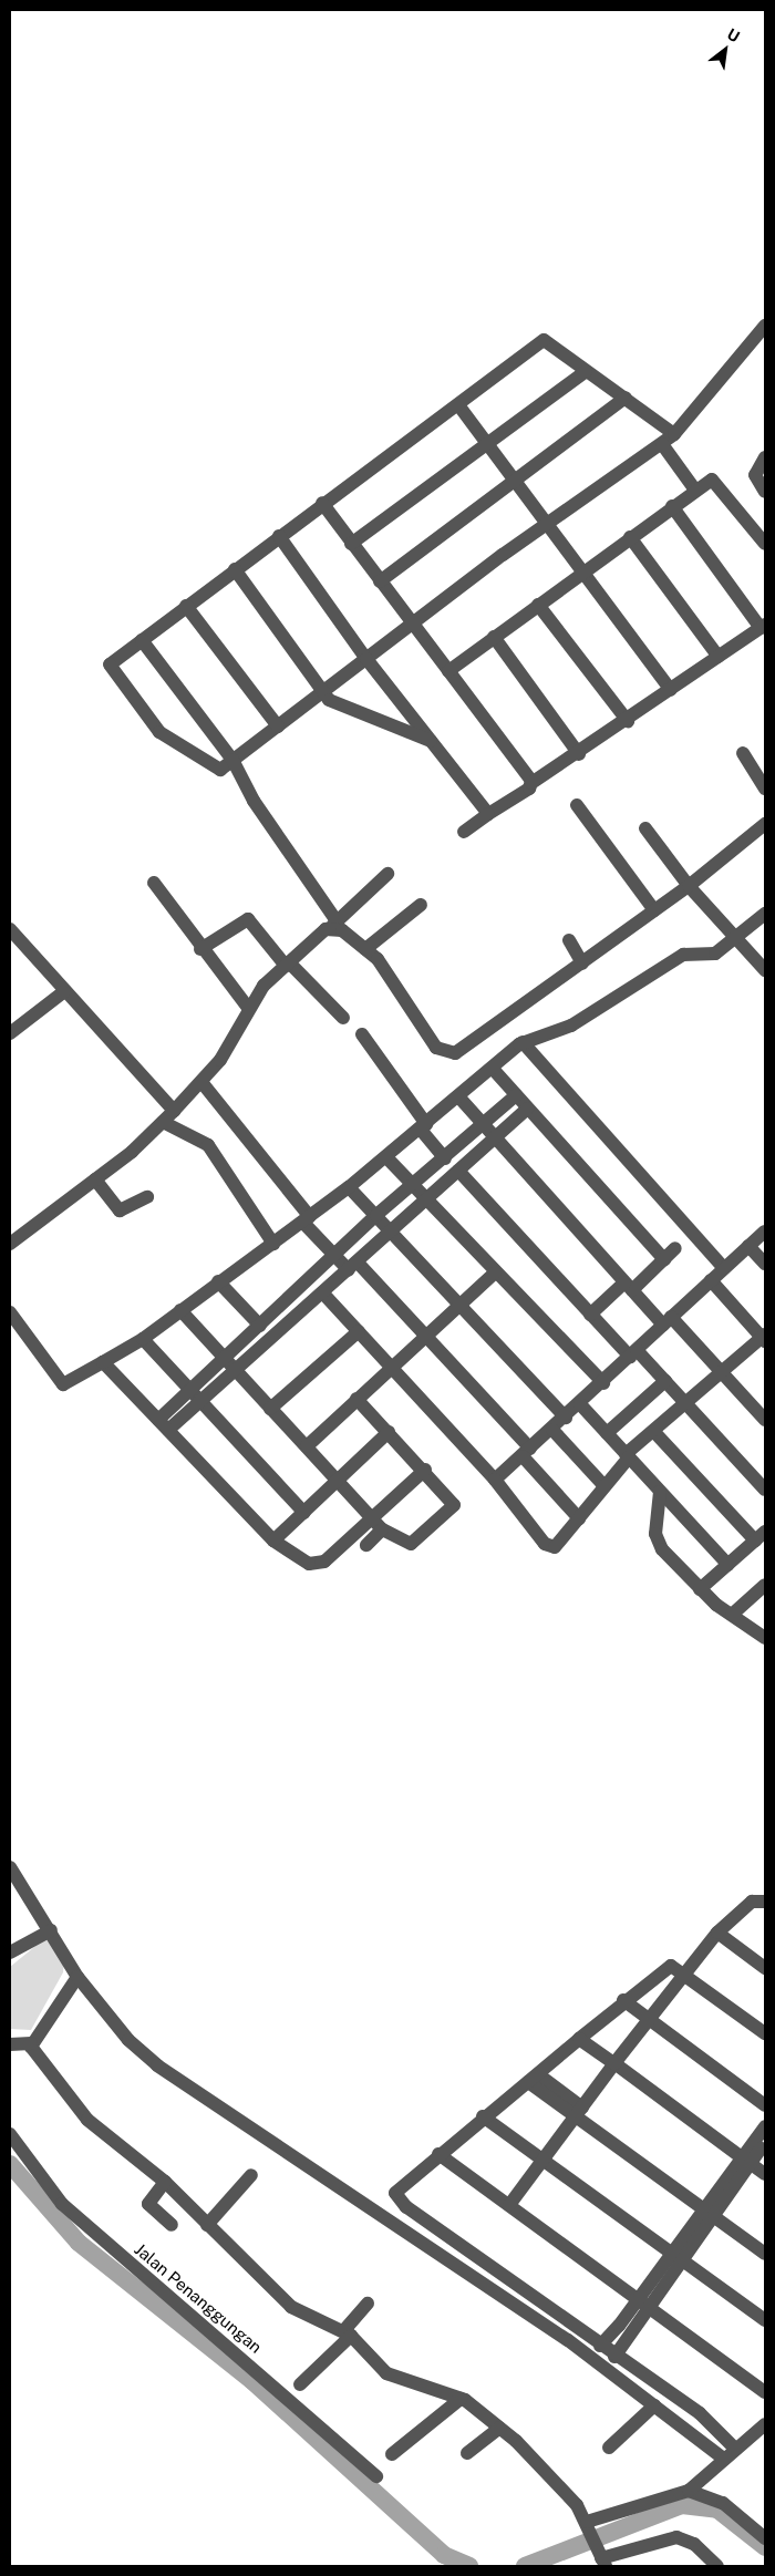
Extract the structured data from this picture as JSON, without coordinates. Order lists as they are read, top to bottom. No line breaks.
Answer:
{"streets":{"street":["Jalan Penanggungan"]},"north":"top right"}
